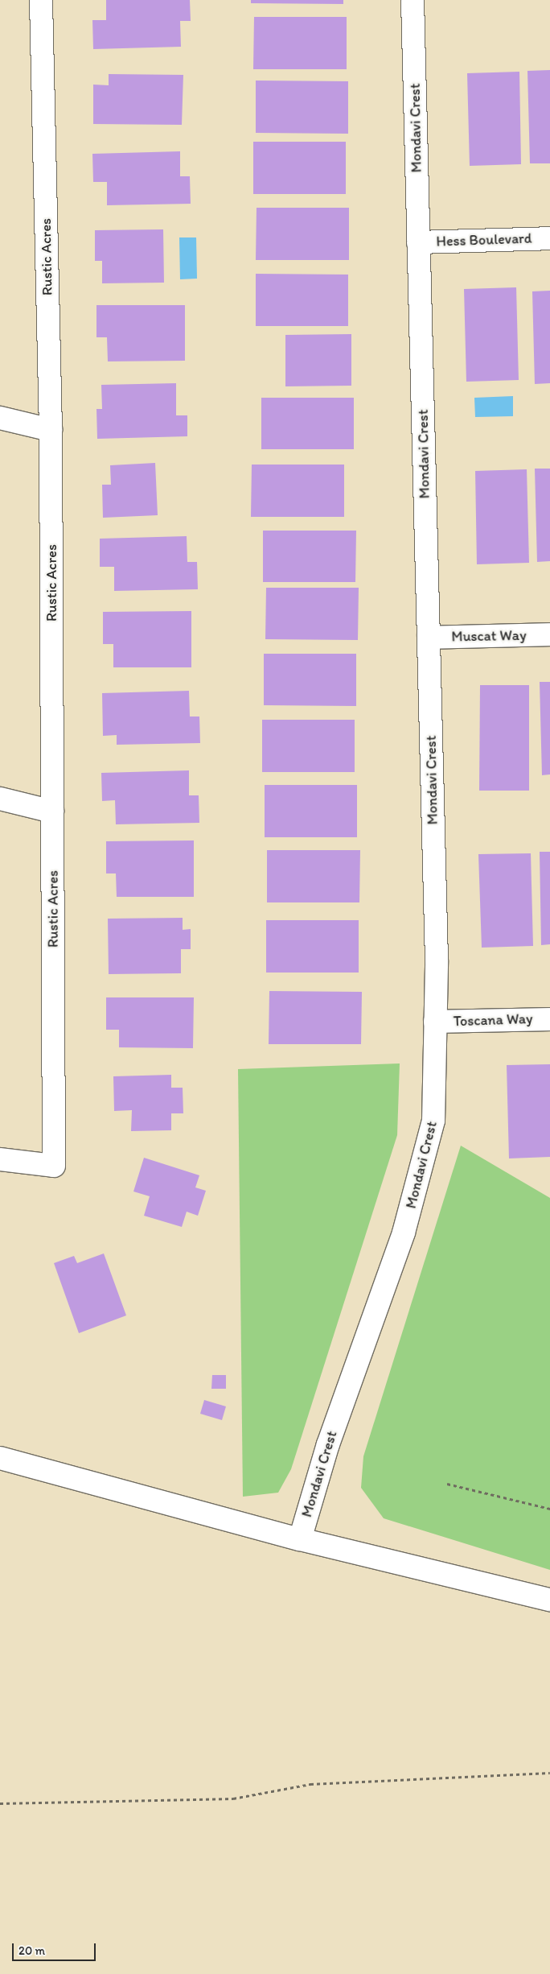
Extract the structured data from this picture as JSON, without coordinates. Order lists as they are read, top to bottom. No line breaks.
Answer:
{"streets":{"street":["Mondavi Crest","Hess Boulevard","Rustic Acres","Muscat Way","Toscana Way"]},"crossings":[["Mondavi Crest","Hess Boulevard"],["Mondavi Crest","Muscat Way"],["Mondavi Crest","Toscana Way"]],"scale_bar":"20 m"}
